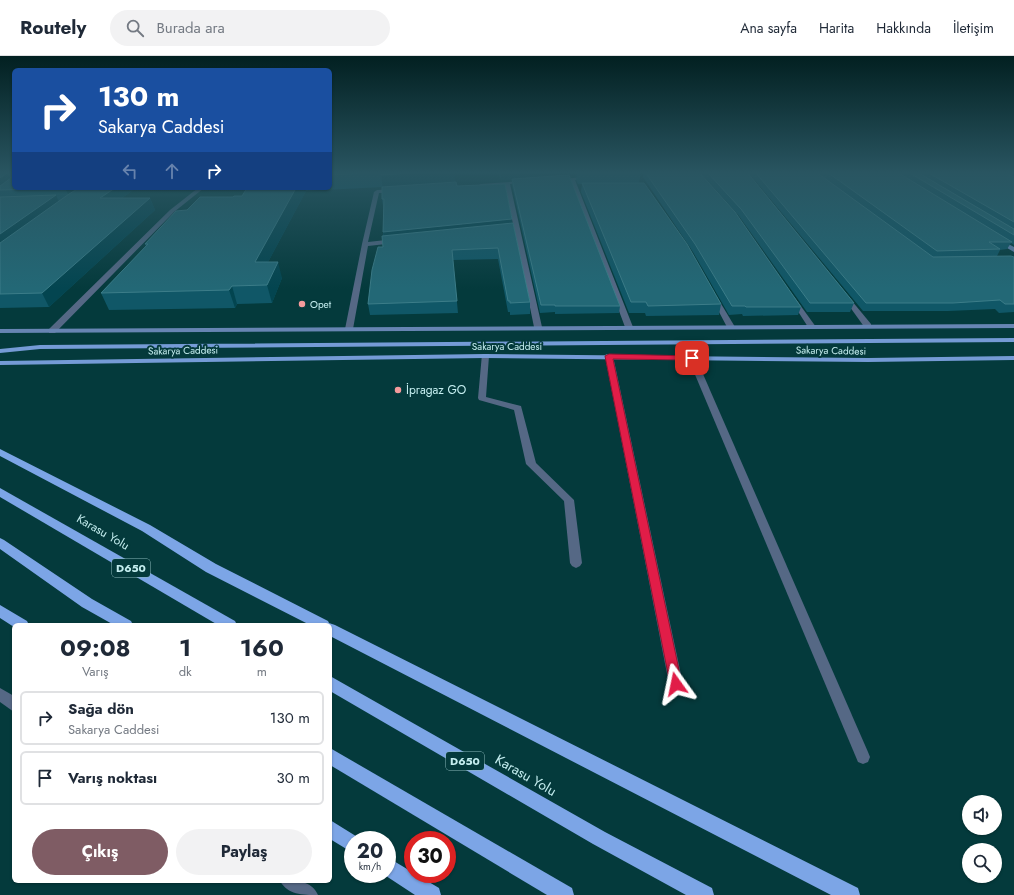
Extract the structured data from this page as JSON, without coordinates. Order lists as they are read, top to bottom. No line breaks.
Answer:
{"streets":{"highway":["Karasu Yolu","D650"],"main road":["Sakarya Caddesi"]},"places":["Opet","İpragaz GO"],"page":{"header":"Routely","search":"Burada ara","nav":["Ana sayfa","Harita","Hakkında","İletişim"],"turn":["130 m","Sakarya Caddesi"],"eta":["09:08","Varış","1","dk","160","m"],"list":[{"name":"Sağa dön","note":"Sakarya Caddesi","value":"130 m"},{"name":"Varış noktası","value":"30 m"}],"buttons":["Çıkış","Paylaş"],"speed":"20 km/h","limit":"30"}}
